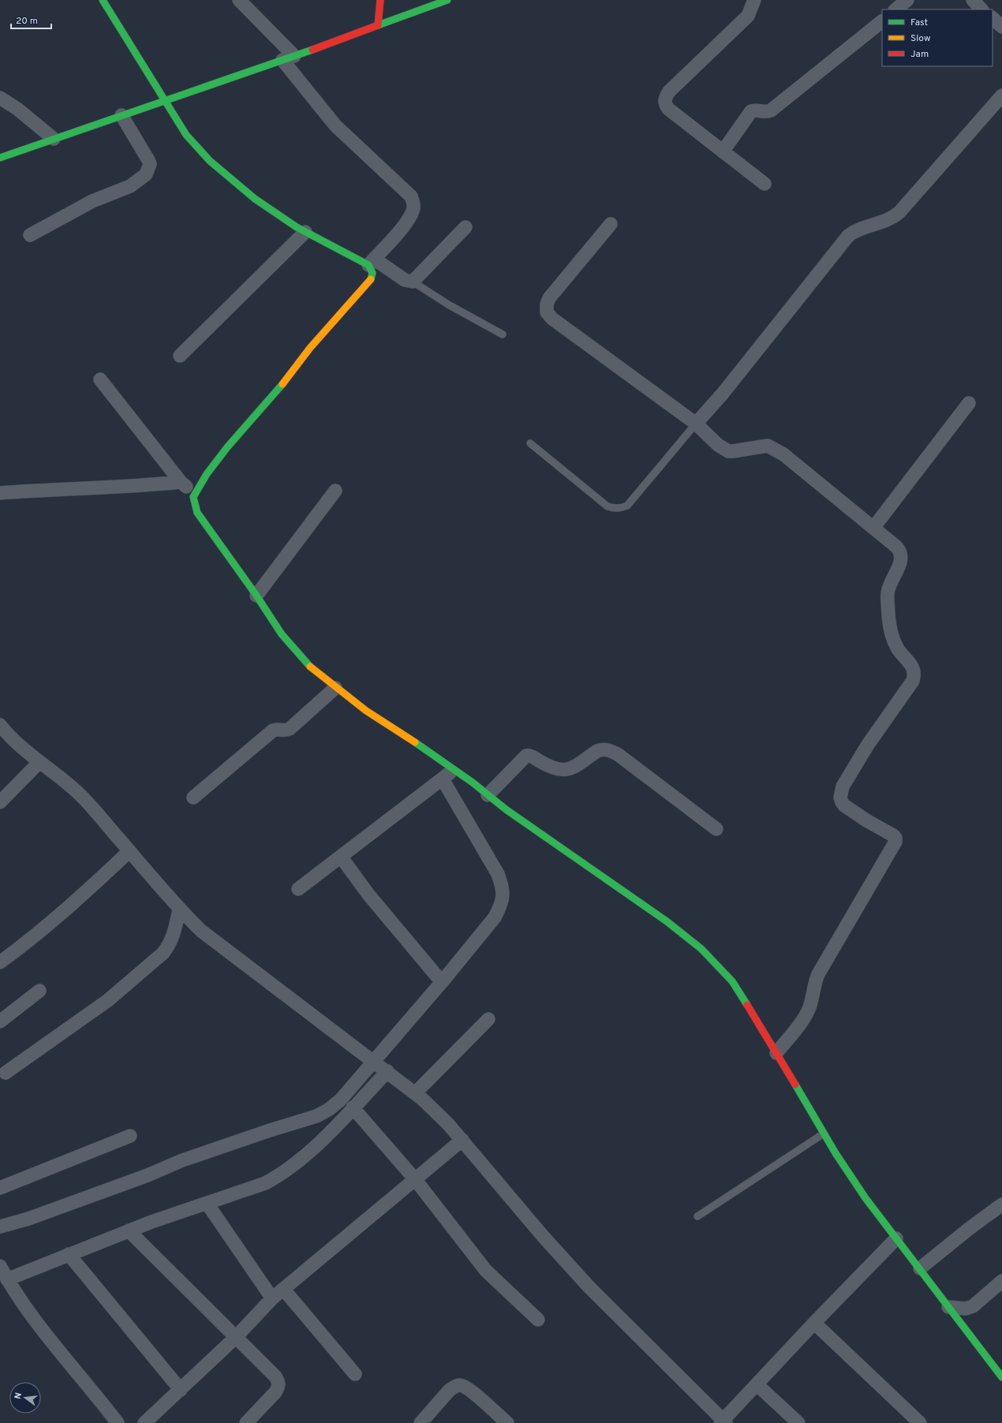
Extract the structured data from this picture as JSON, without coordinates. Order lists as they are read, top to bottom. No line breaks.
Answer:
{"legend":["Fast","Slow","Jam"],"scale_bar":"20 m","north":"left"}
